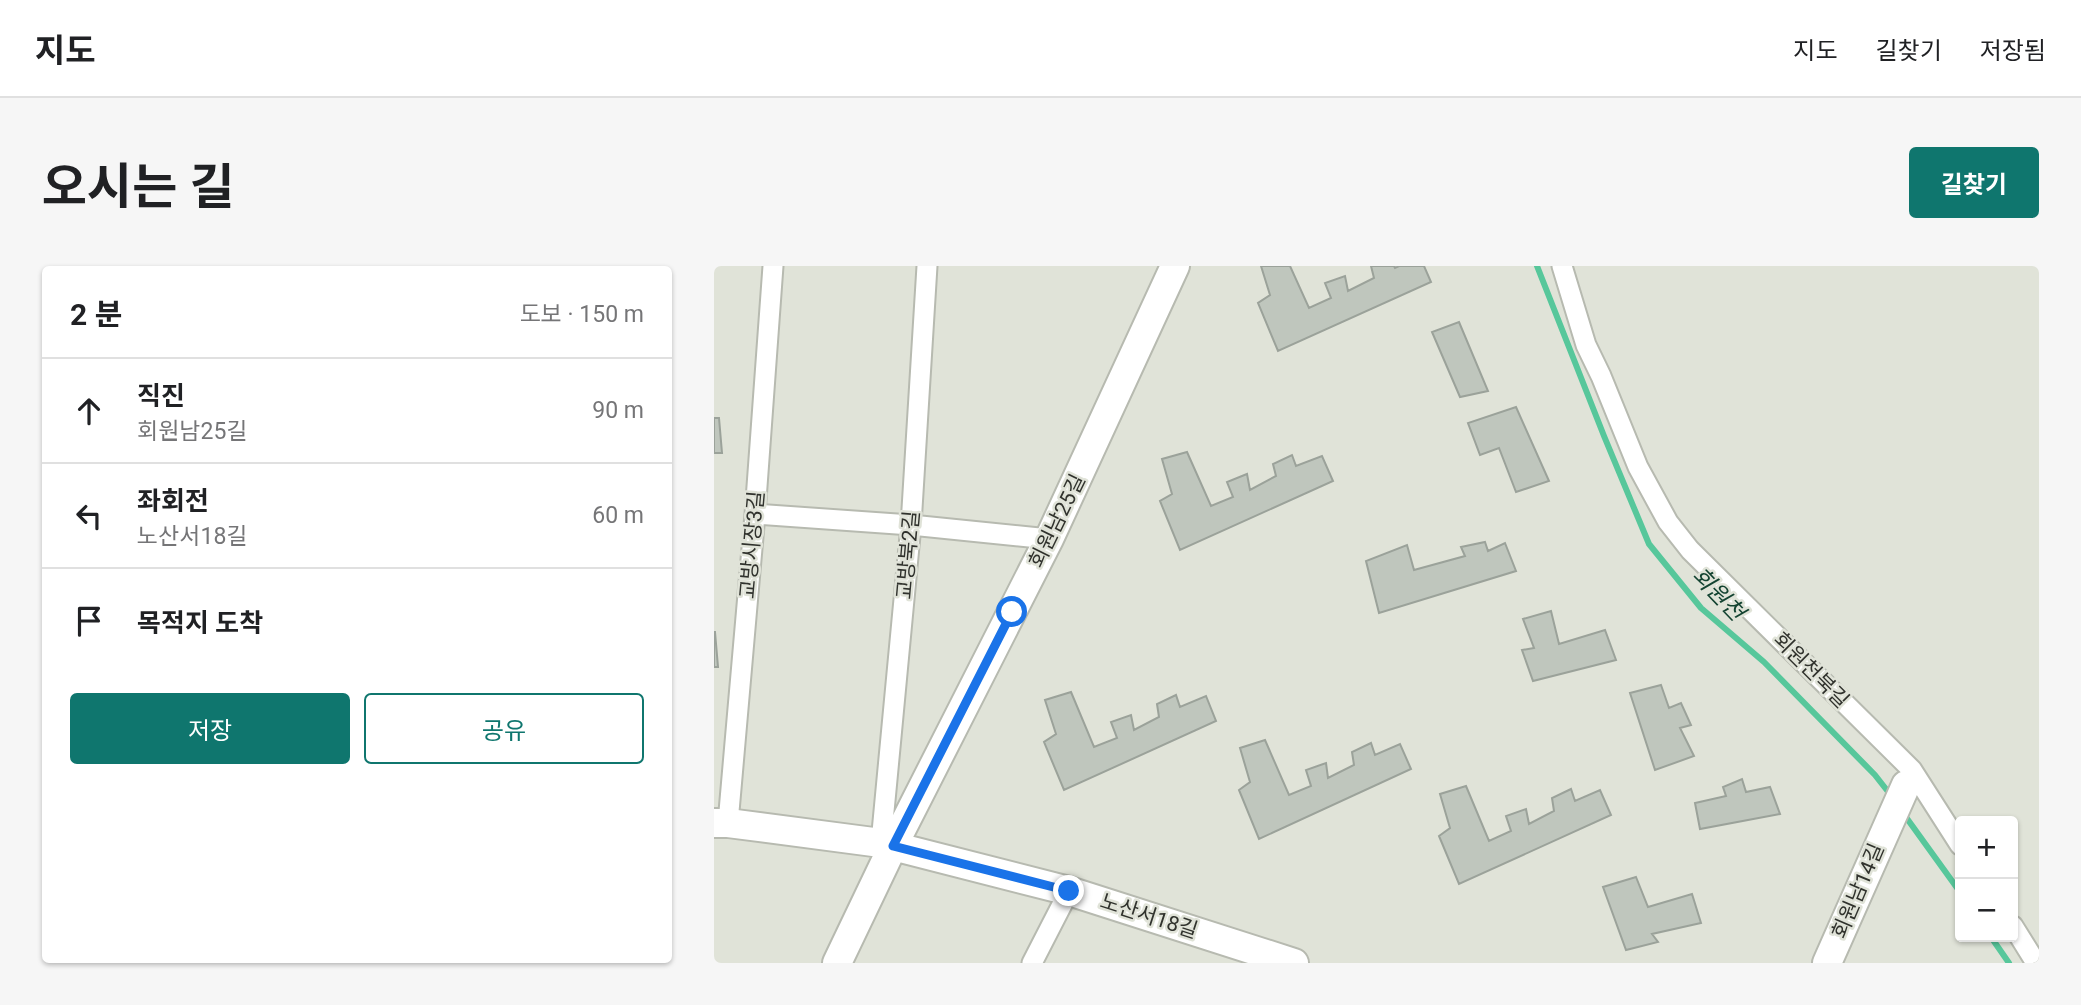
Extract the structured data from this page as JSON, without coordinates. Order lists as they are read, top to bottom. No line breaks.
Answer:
{"streets":{"main road":["회원남25길","회원남14길","노산서18길"],"street":["교방시장3길","교방북2길","회원천북길"]},"crossings":[["회원남25길","교방북2길"],["회원남25길","노산서18길"],["교방시장3길","노산서18길"],["교방북2길","노산서18길"]],"water":["회원천"],"page":{"header":"지도","nav":["지도","길찾기","저장됨"],"title":"오시는 길","buttons":["길찾기",["저장","공유"]],"heading":["2 분","도보 · 150 m"],"list":[["직진","회원남25길","90 m"],["좌회전","노산서18길","60 m"],"목적지 도착"],"map_buttons":["+","−"]}}
